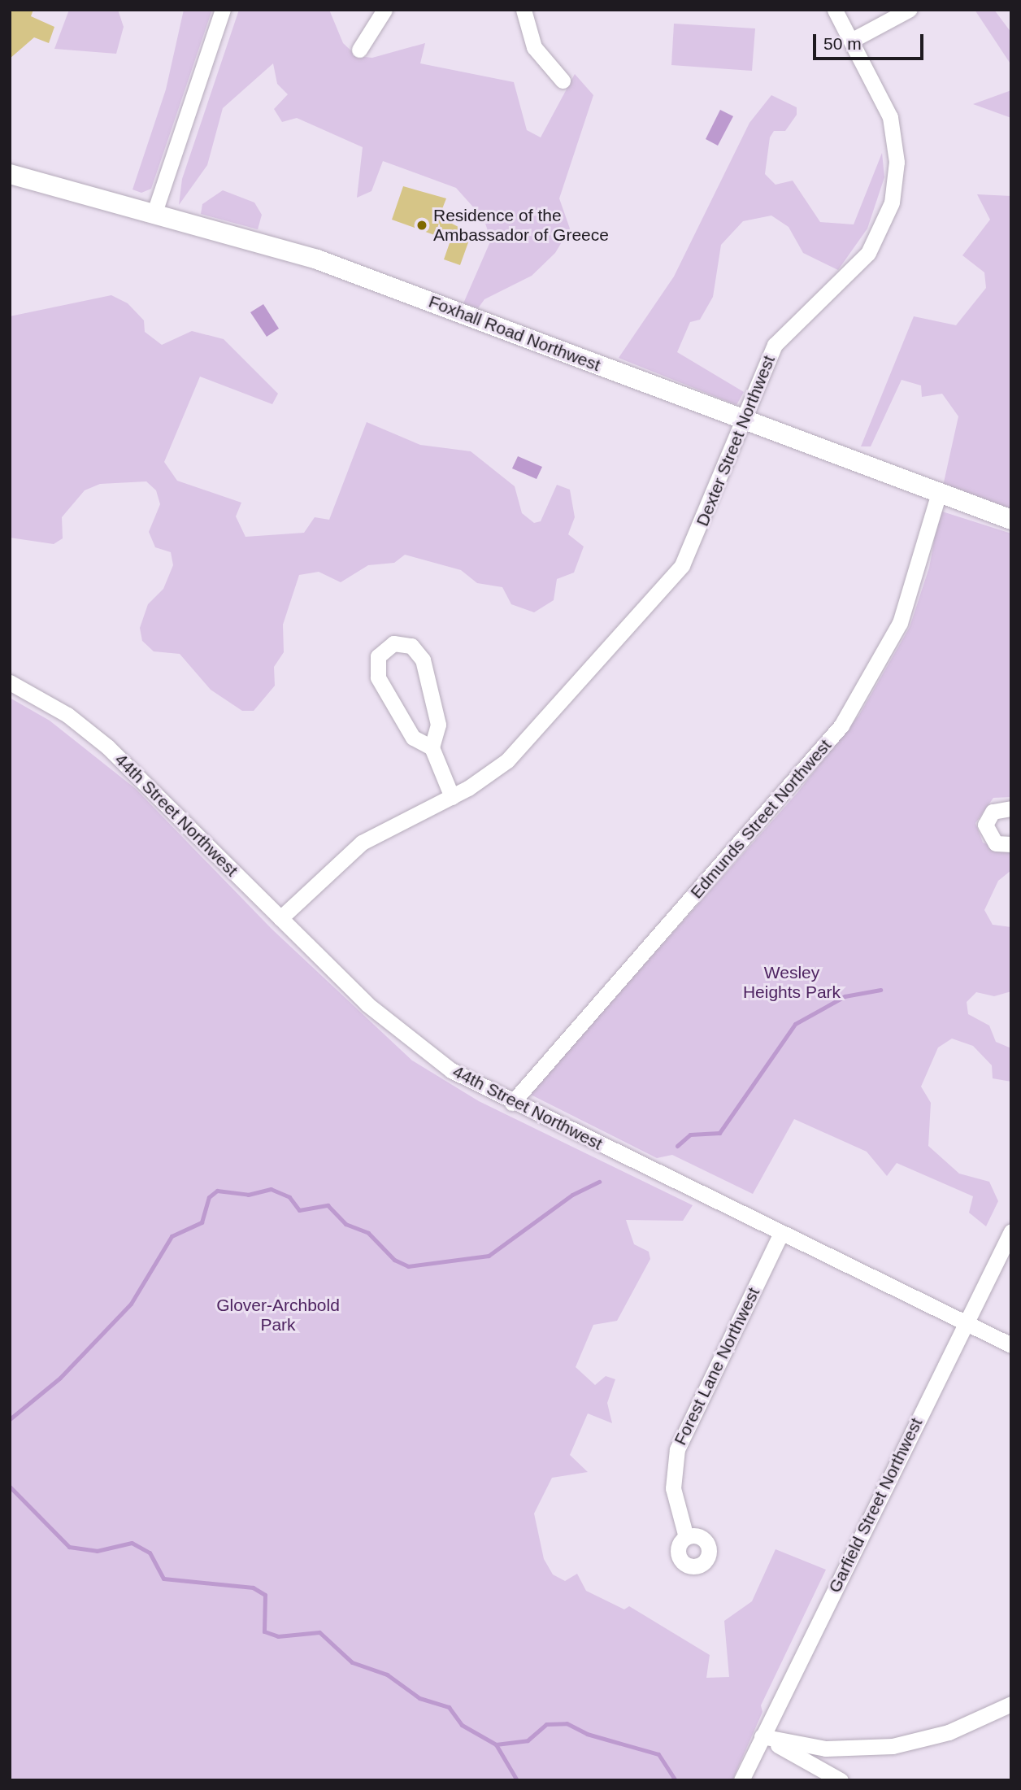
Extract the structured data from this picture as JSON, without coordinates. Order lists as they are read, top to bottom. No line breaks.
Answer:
{"streets":{"main road":["Foxhall Road Northwest"],"street":["Dexter Street Northwest","44th Street Northwest","Edmunds Street Northwest","Forest Lane Northwest","Garfield Street Northwest"]},"crossings":[["Foxhall Road Northwest","Dexter Street Northwest"],["Foxhall Road Northwest","Edmunds Street Northwest"],["Dexter Street Northwest","44th Street Northwest"],["44th Street Northwest","Edmunds Street Northwest"],["44th Street Northwest","Forest Lane Northwest"],["44th Street Northwest","Garfield Street Northwest"]],"parks":["Wesley Heights Park","Glover-Archbold Park"],"places":["Residence of the Ambassador of Greece"],"scale_bar":"50 m"}
